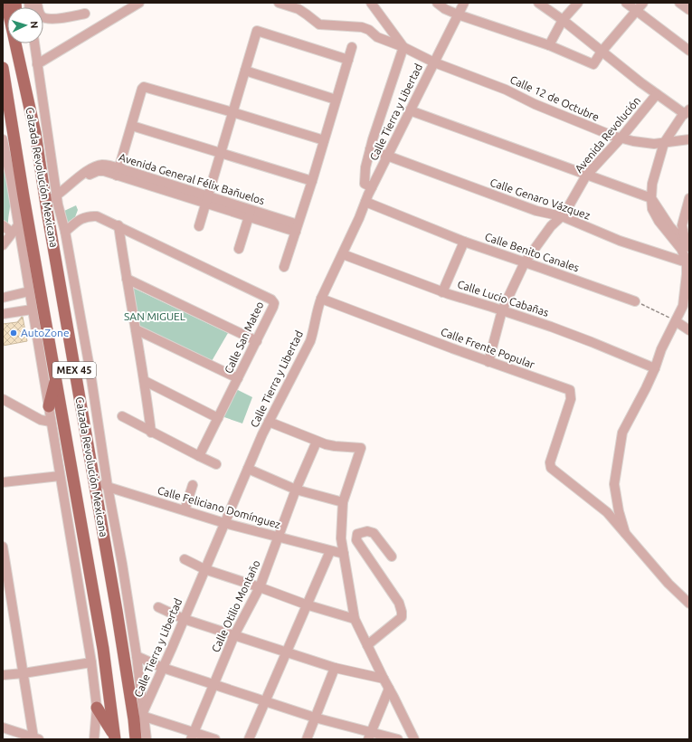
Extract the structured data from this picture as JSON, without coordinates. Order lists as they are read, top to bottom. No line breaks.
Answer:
{"streets":{"main road":["Calzada Revolución Mexicana","MEX 45"],"street":["Calle 12 de Octubre","Calle Tierra y Libertad","Avenida Revolución","Avenida General Félix Bañuelos","Calle Genaro Vázquez","Calle Benito Canales","Calle Lucio Cabañas","Calle San Mateo","Calle Frente Popular","Calle Feliciano Domínguez","Calle Otilio Montaño"]},"crossings":[["Calle 12 de Octubre","Calle Tierra y Libertad"],["Calle 12 de Octubre","Avenida Revolución"],["Calle Tierra y Libertad","Calle Genaro Vázquez"],["Calle Tierra y Libertad","Calle Benito Canales"],["Calle Tierra y Libertad","Calle Lucio Cabañas"],["Calle Tierra y Libertad","Calle Frente Popular"],["Calle Tierra y Libertad","Calle Feliciano Domínguez"],["Avenida Revolución","Calle Genaro Vázquez"],["Avenida Revolución","Calle Benito Canales"],["Avenida Revolución","Calle Lucio Cabañas"],["Avenida Revolución","Calle Frente Popular"],["Calzada Revolución Mexicana","Avenida General Félix Bañuelos"],["Calzada Revolución Mexicana","Calle Feliciano Domínguez"],["Calle Feliciano Domínguez","Calle Otilio Montaño"]],"parks":["SAN MIGUEL"],"places":["AutoZone"],"north":"right"}
